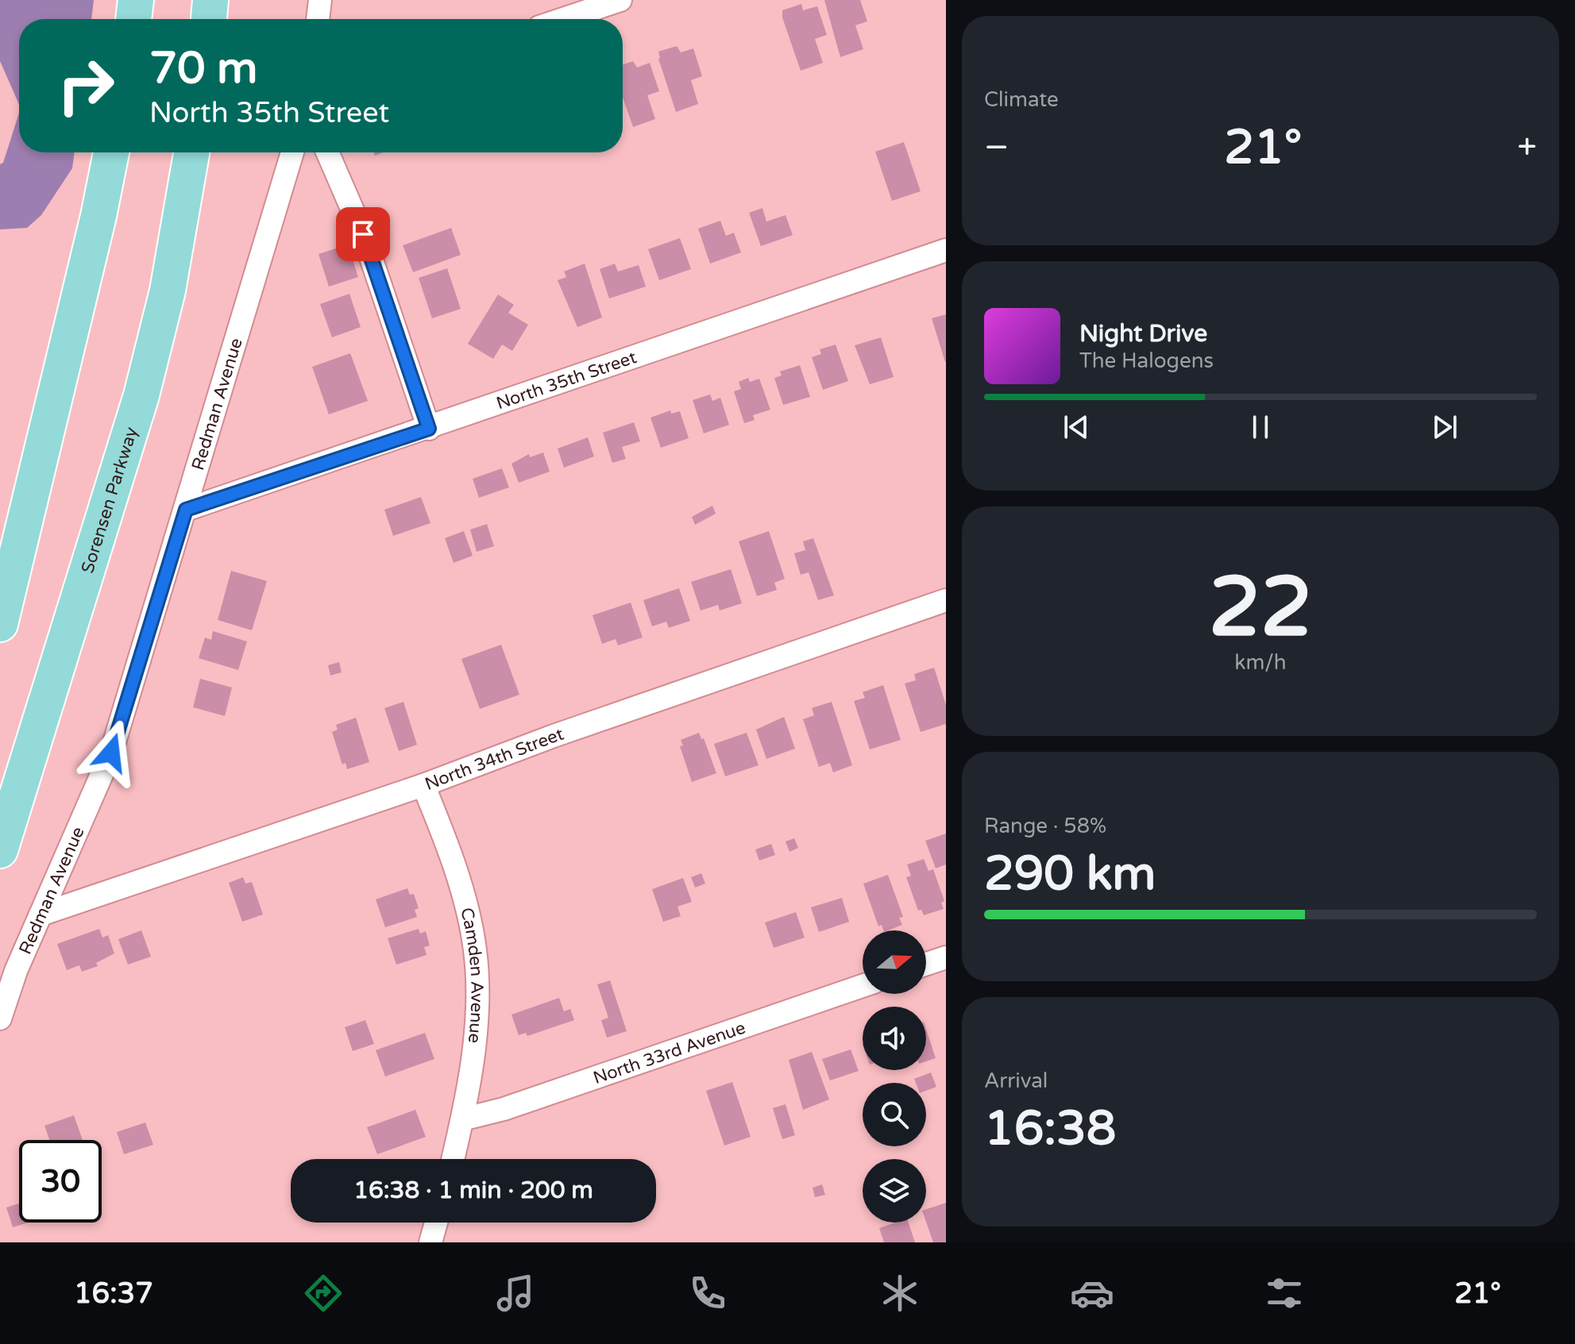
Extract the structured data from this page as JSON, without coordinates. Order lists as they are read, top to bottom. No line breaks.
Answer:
{"streets":{"main road":["Sorensen Parkway"],"street":["North 35th Street","Redman Avenue","North 34th Street","Camden Avenue","North 33rd Avenue"]},"crossings":[["North 35th Street","Redman Avenue"],["Redman Avenue","North 34th Street"],["North 34th Street","Camden Avenue"],["Camden Avenue","North 33rd Avenue"]],"north":"right","page":{"tile":["Climate",["22","km/h"],["Range · 58%","290 km"],["Arrival","16:38"]],"turn":["70 m","North 35th Street"],"heat":["−","21°","+"],"song":["Night Drive","The Halogens"],"limit":"30","trip":"16:38 · 1 min · 200 m","tabs":["16:37","21°"]}}
